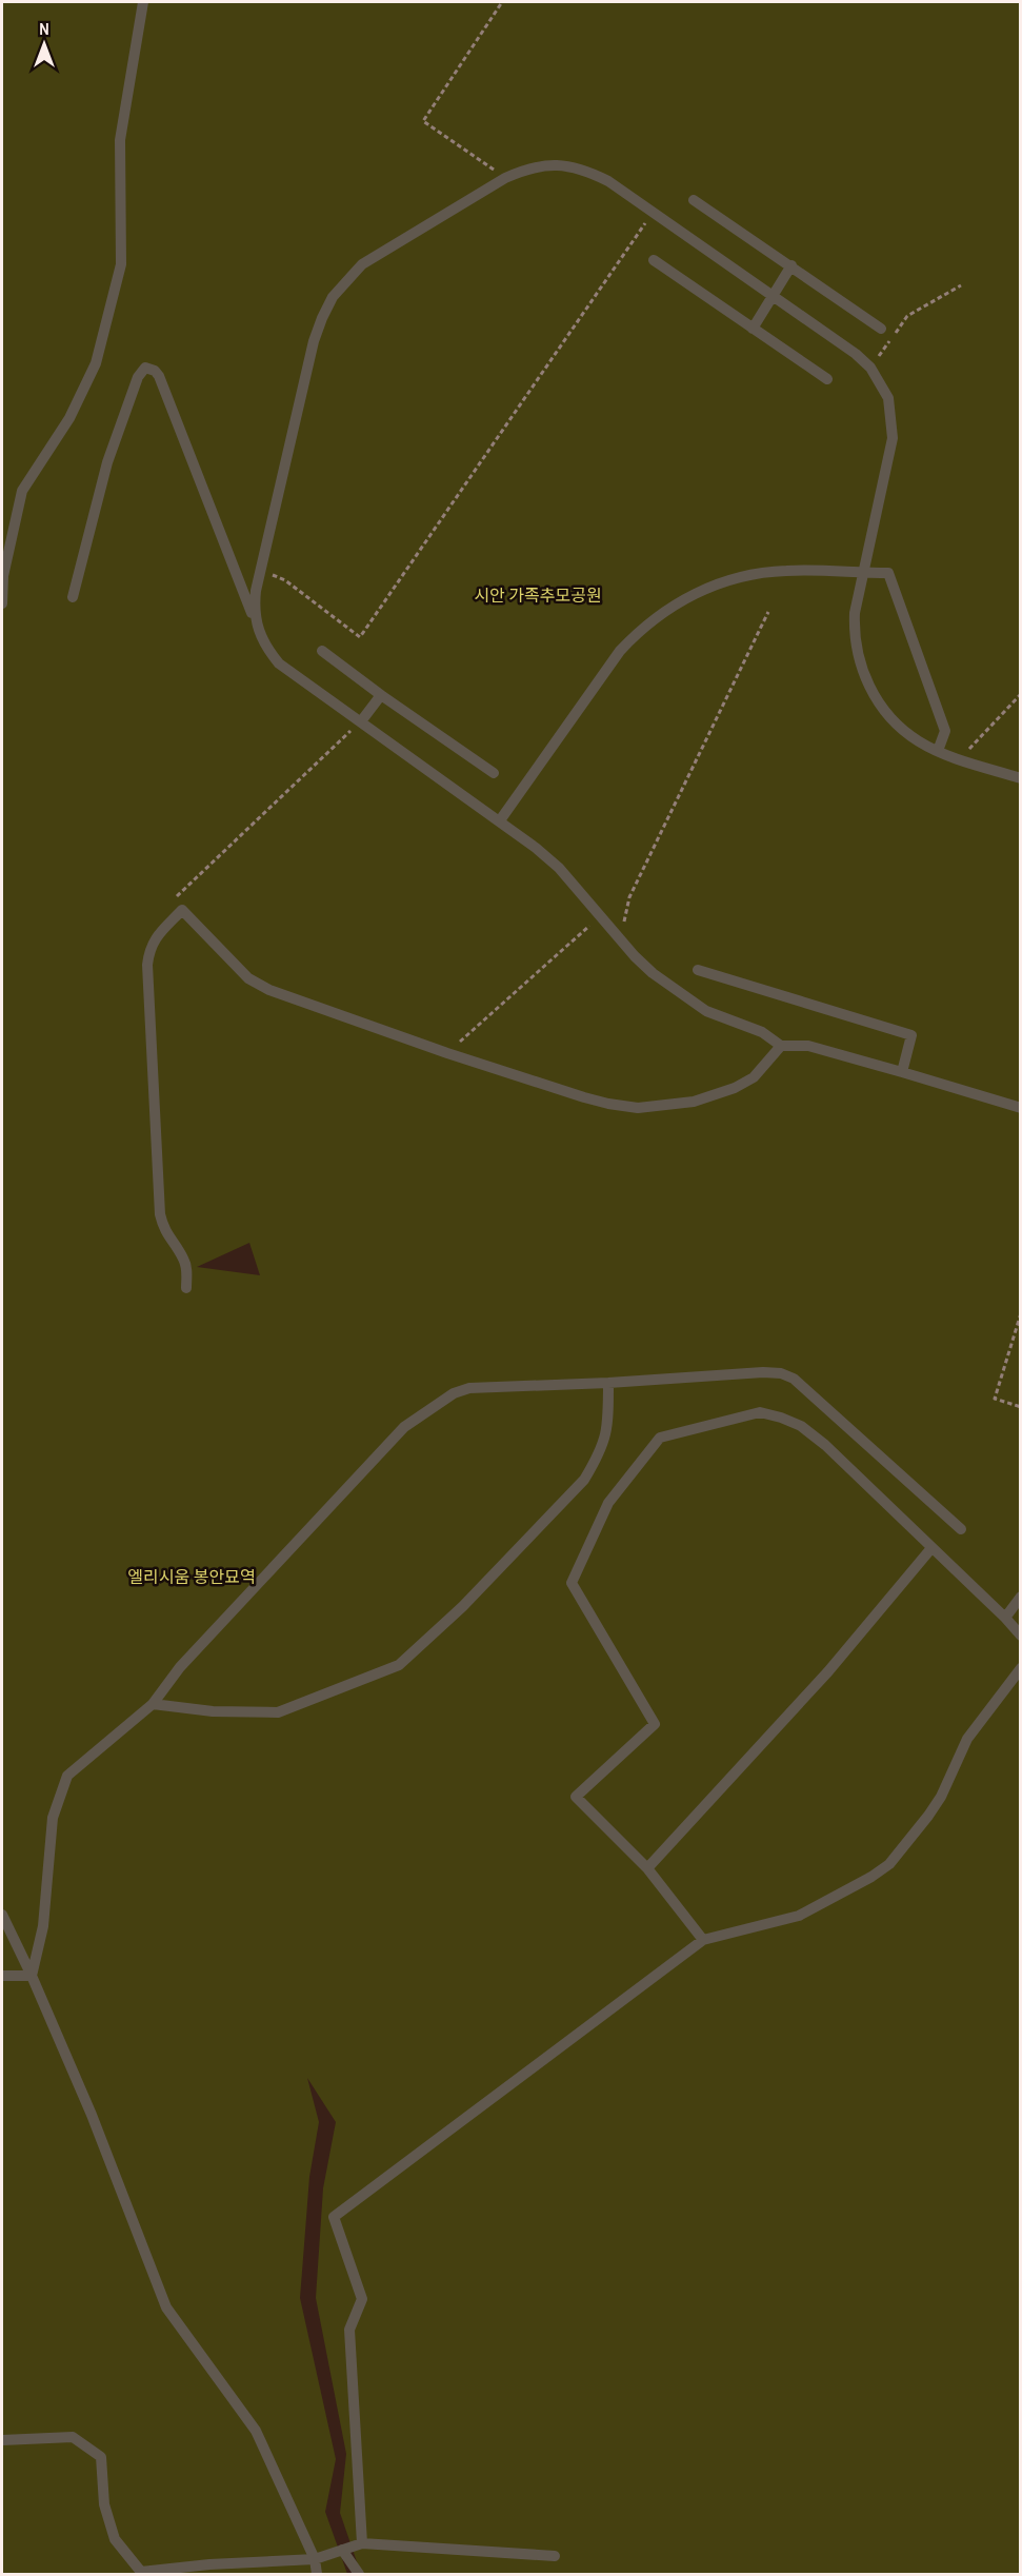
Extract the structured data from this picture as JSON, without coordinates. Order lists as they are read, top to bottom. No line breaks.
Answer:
{"parks":["시안 가족추모공원","엘리시움 봉안묘역"],"north":"top"}
